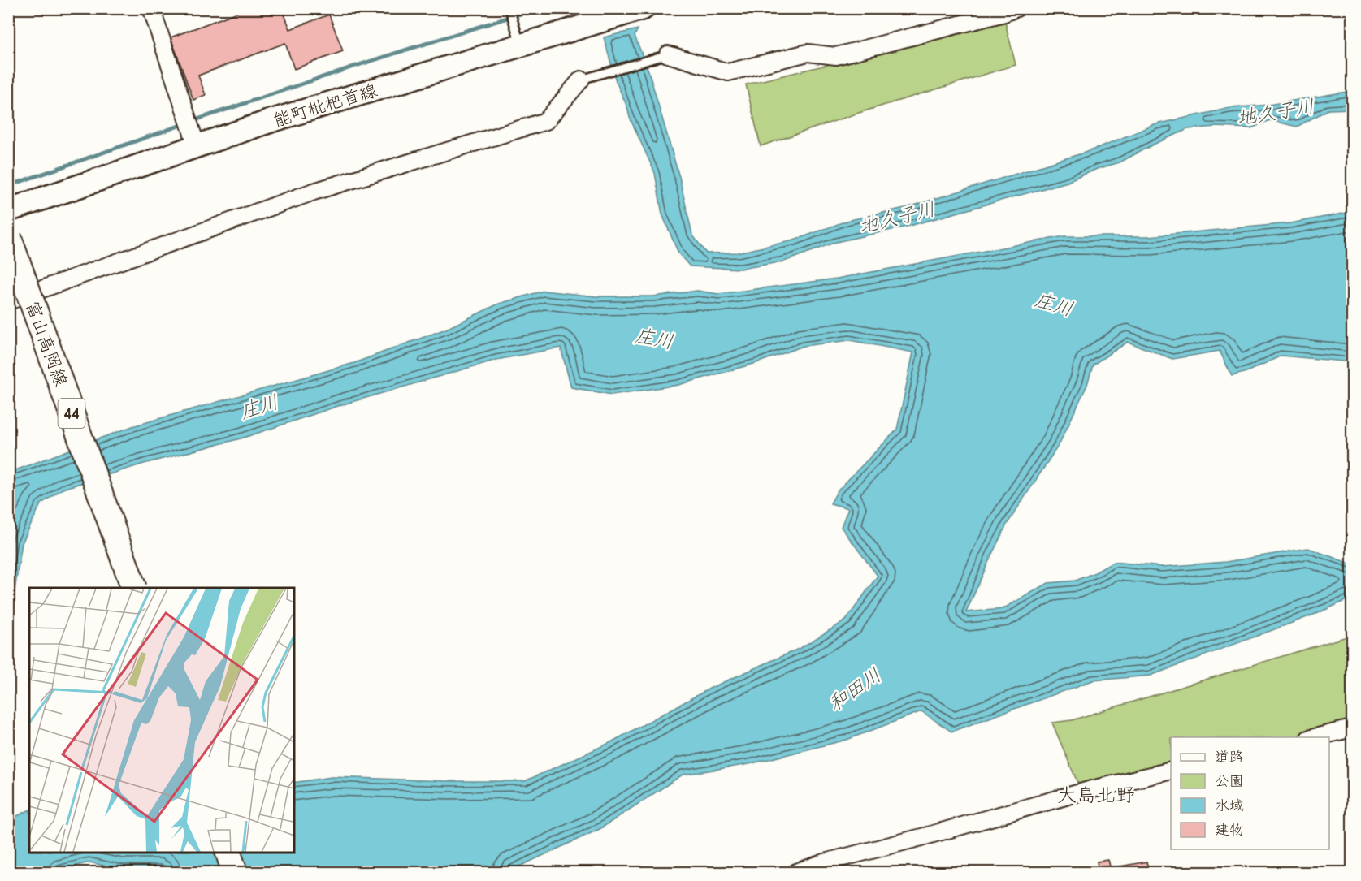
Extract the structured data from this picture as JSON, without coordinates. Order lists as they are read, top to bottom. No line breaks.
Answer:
{"streets":{"main road":["能町枇杷首線","富山高岡線","44"]},"districts":["大島北野"],"water":["地久子川","庄川","和田川"],"legend":["道路","公園","水域","建物"]}
